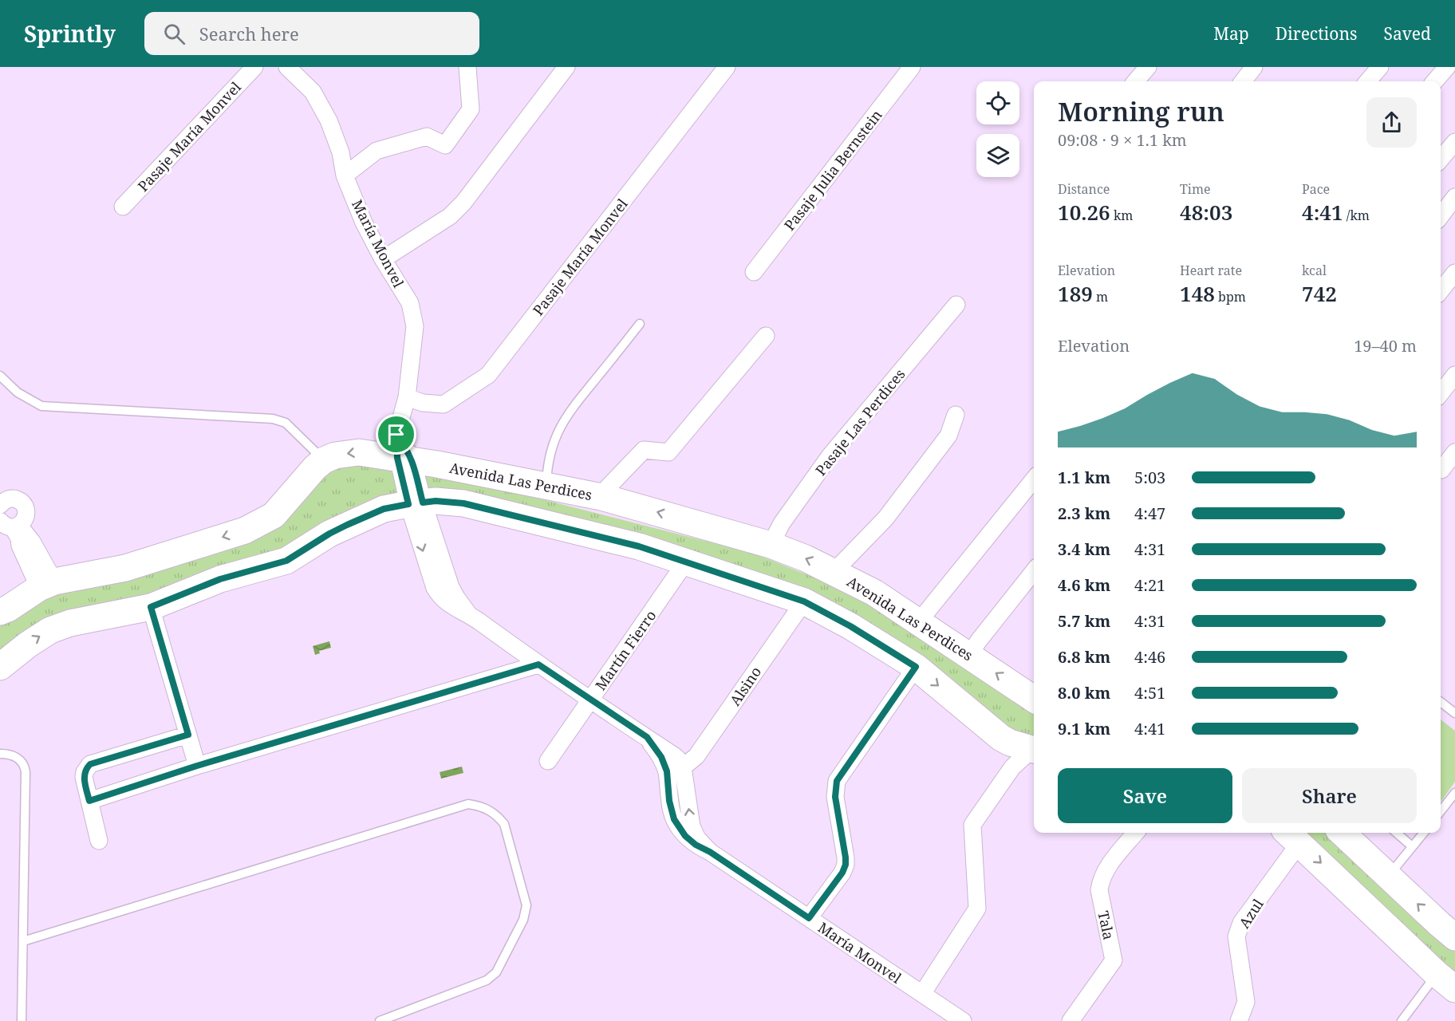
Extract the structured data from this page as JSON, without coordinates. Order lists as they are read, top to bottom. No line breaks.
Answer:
{"streets":{"main road":["Avenida Las Perdices"],"street":["Pasaje María Monvel","Pasaje Julia Bernstein","María Monvel","Pasaje Las Perdices","Martín Fierro","Alsino","Azul","Tala"]},"crossings":[["Pasaje María Monvel","María Monvel"],["María Monvel","Avenida Las Perdices"],["María Monvel","Martín Fierro"],["María Monvel","Alsino"],["Pasaje Las Perdices","Avenida Las Perdices"]],"page":{"header":"Sprintly","search":"Search here","nav":["Map","Directions","Saved"],"heading":["Morning run","09:08 · 9 × 1.1 km"],"stats":[["Distance","10.26 km"],["Time","48:03"],["Pace","4:41 /km"],["Elevation","189 m"],["Heart rate","148 bpm"],["kcal","742"]],"chart":["Elevation","19–40 m"],"list":[{"name":"1.1 km","note":"5:03"},{"name":"2.3 km","note":"4:47"},{"name":"3.4 km","note":"4:31"},{"name":"4.6 km","note":"4:21"},{"name":"5.7 km","note":"4:31"},{"name":"6.8 km","note":"4:46"},{"name":"8.0 km","note":"4:51"},{"name":"9.1 km","note":"4:41"}],"buttons":["Save","Share"]}}
